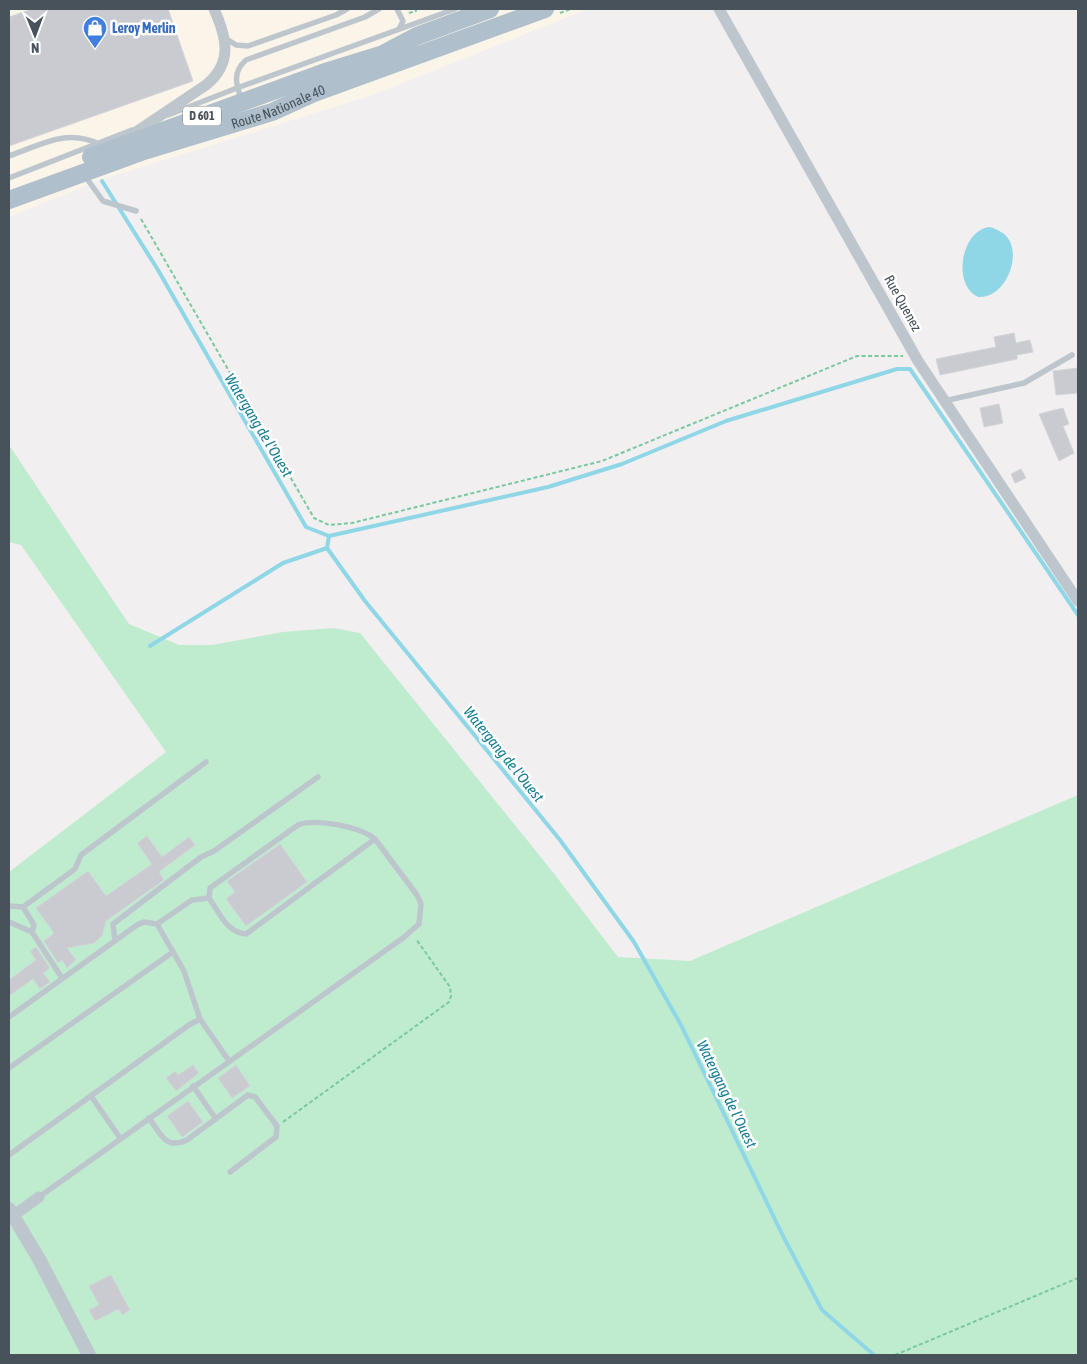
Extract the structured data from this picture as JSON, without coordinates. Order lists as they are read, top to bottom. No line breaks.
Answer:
{"streets":{"main road":["Route Nationale 40","D 601"],"street":["Rue Quenez"]},"water":["Watergang de l'Ouest"],"places":{"shop":["Leroy Merlin"]},"north":"bottom"}
